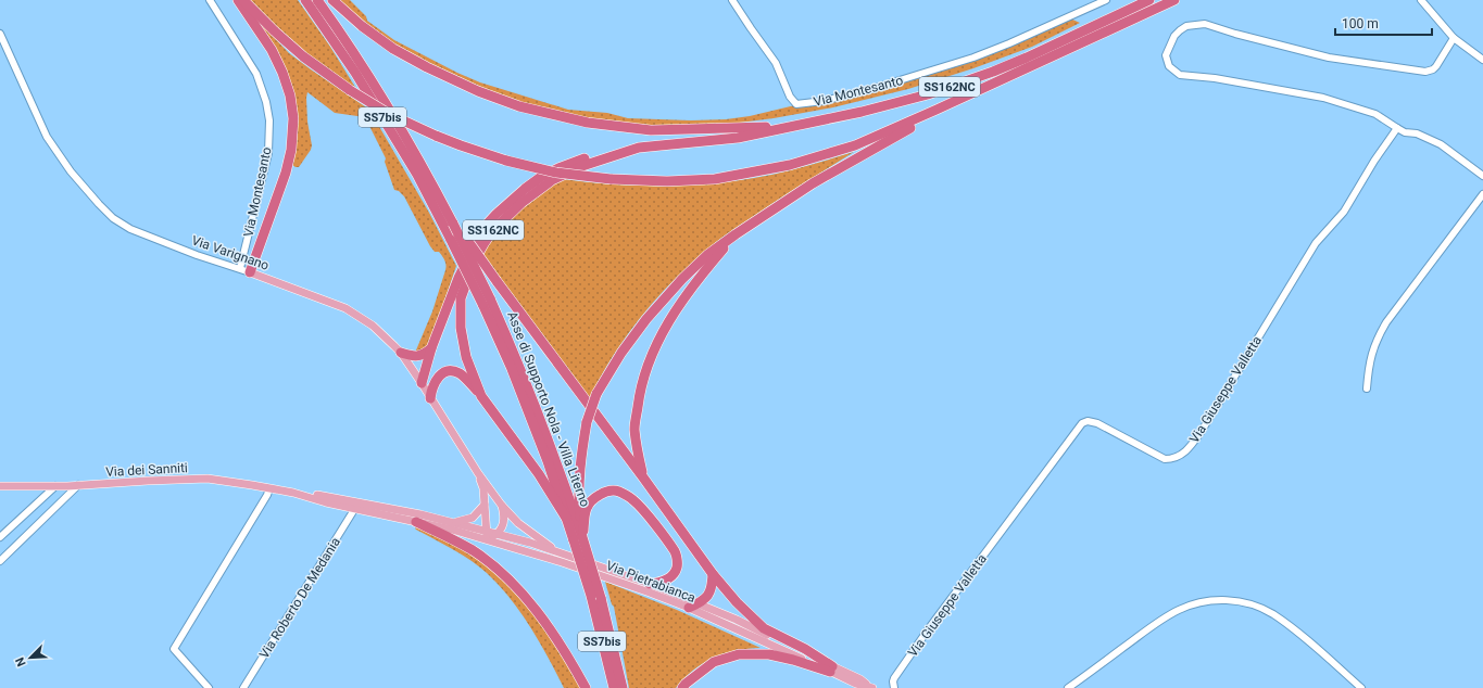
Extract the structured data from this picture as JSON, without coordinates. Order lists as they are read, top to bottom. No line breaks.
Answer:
{"streets":{"highway":["SS162NC","SS7bis","Asse di Supporto Nola - Villa Literno"],"main road":["Via Varignano","Via dei Sanniti","Via Pietrabianca"],"street":["Via Montesanto","Via Giuseppe Valletta","Via Roberto De Medania"]},"crossings":[["SS162NC","Asse di Supporto Nola - Villa Literno"],["Via Montesanto","Via Varignano"],["Via Varignano","Via Pietrabianca"],["Via dei Sanniti","Via Pietrabianca"],["Via dei Sanniti","Via Roberto De Medania"]],"scale_bar":"100 m","north":"bottom left"}
